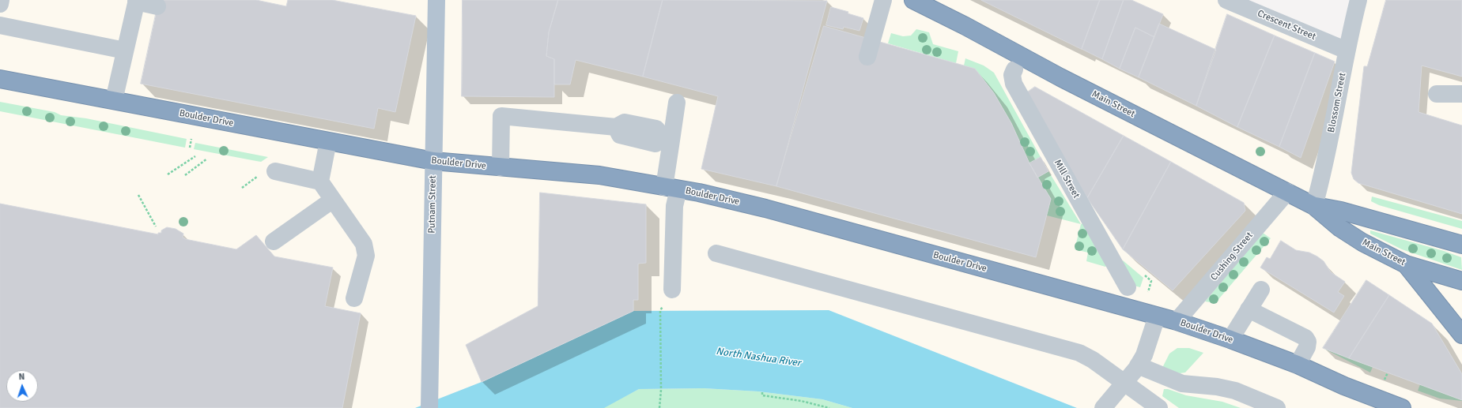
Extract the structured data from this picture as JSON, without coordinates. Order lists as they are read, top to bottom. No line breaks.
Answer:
{"streets":{"highway":["Main Street","Boulder Drive"],"main road":["Putnam Street"],"street":["Crescent Street","Blossom Street","Mill Street","Cushing Street"]},"crossings":[["Crescent Street","Blossom Street"],["Blossom Street","Main Street"],["Main Street","Cushing Street"],["Boulder Drive","Putnam Street"],["Boulder Drive","Cushing Street"]],"water":["North Nashua River"],"north":"top"}
